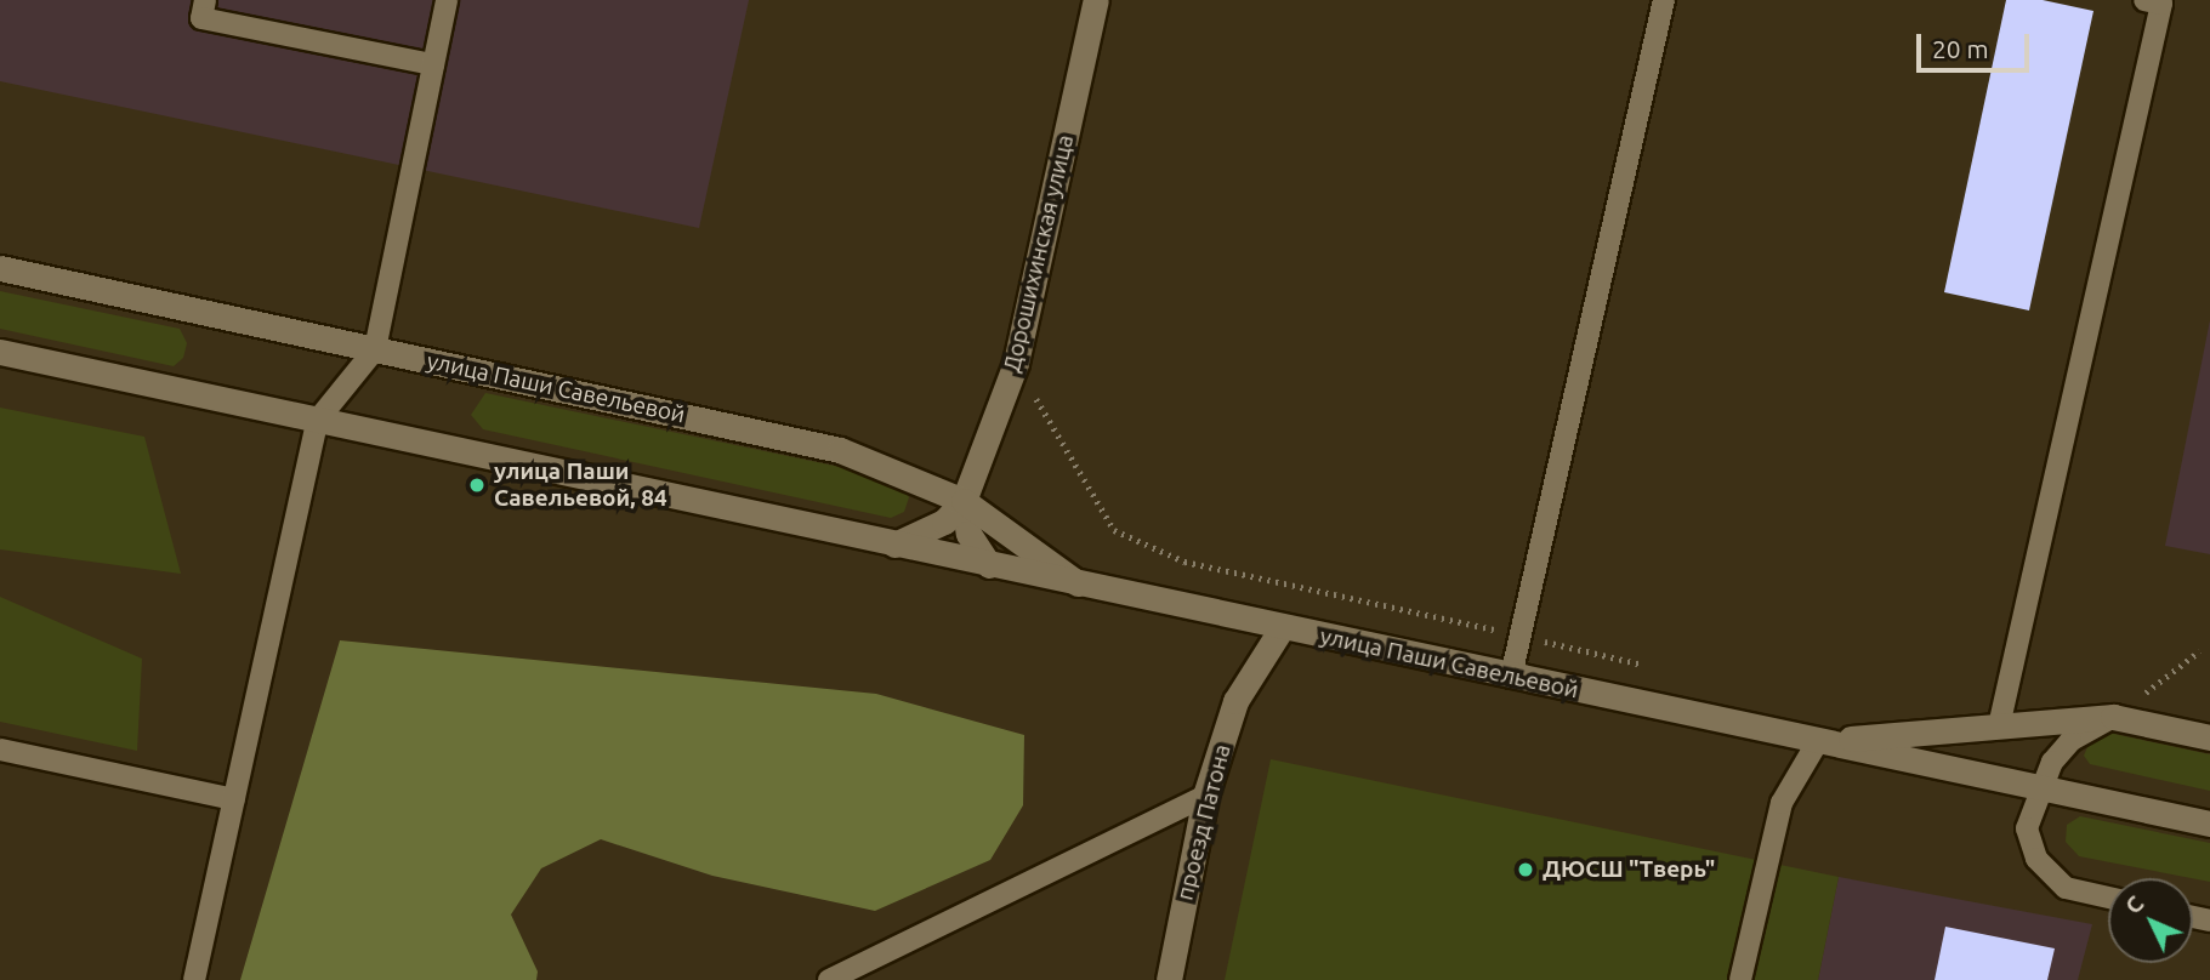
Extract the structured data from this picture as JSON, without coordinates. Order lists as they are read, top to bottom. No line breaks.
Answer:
{"streets":{"street":["Дорошихинская улица","улица Паши Савельевой","проезд Патона"]},"crossings":[["Дорошихинская улица","улица Паши Савельевой"],["улица Паши Савельевой","проезд Патона"]],"places":["улица Паши Савельевой, 84","ДЮСШ \"Тверь\""],"scale_bar":"20 m","north":"top left"}
